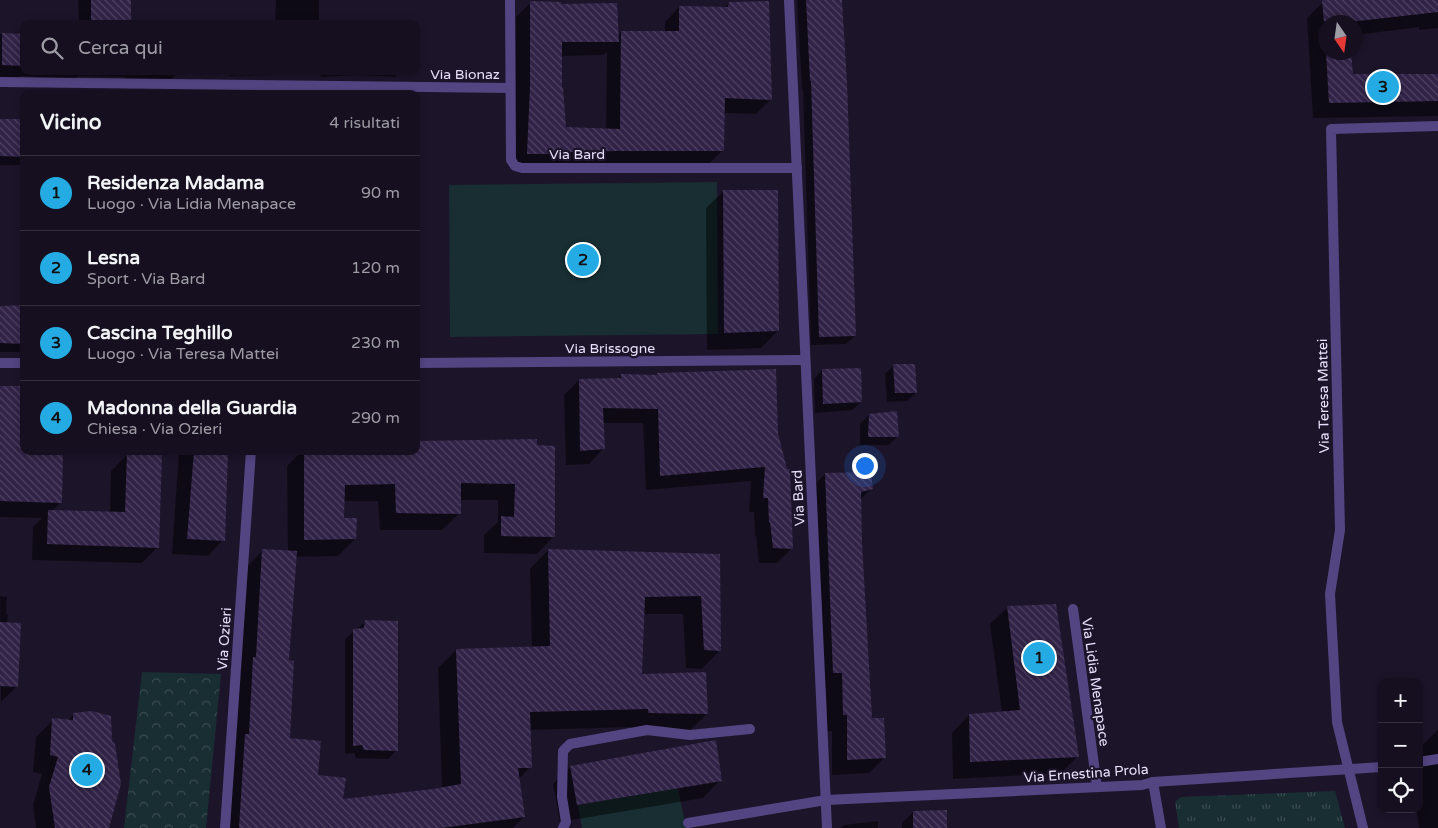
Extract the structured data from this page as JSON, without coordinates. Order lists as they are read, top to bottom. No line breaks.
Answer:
{"streets":{"street":["Via Bionaz","Via Bard","Via Brissogne","Via Teresa Mattei","Via Ozieri","Via Lidia Menapace","Via Ernestina Prola"]},"crossings":[["Via Bionaz","Via Bard"],["Via Bard","Via Brissogne"],["Via Bard","Via Ernestina Prola"],["Via Teresa Mattei","Via Ernestina Prola"],["Via Lidia Menapace","Via Ernestina Prola"]],"north":"bottom","page":{"search":"Cerca qui","pins":["3","2","1","4"],"heading":["Vicino","4 risultati"],"list":[{"mark":"1","name":"Residenza Madama","note":"Luogo · Via Lidia Menapace","value":"90 m"},{"mark":"2","name":"Lesna","note":"Sport · Via Bard","value":"120 m"},{"mark":"3","name":"Cascina Teghillo","note":"Luogo · Via Teresa Mattei","value":"230 m"},{"mark":"4","name":"Madonna della Guardia","note":"Chiesa · Via Ozieri","value":"290 m"}],"map_buttons":["+","−"]}}
